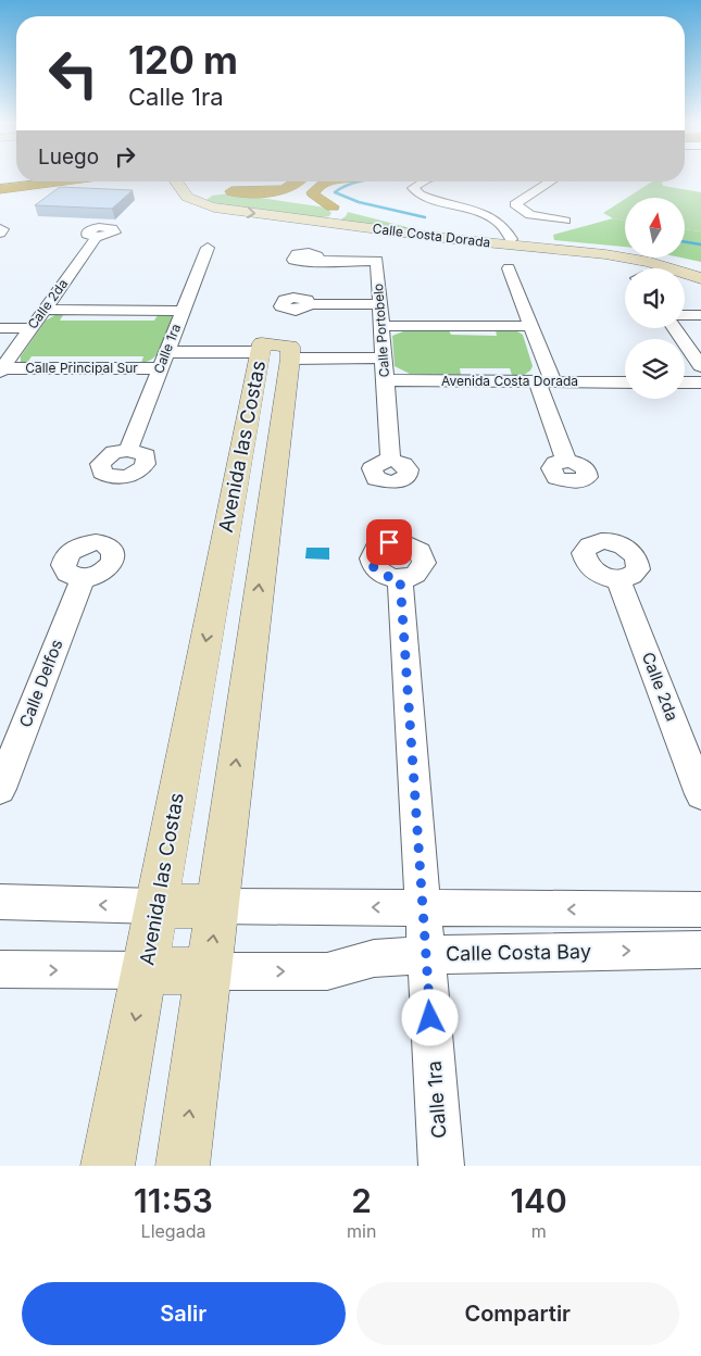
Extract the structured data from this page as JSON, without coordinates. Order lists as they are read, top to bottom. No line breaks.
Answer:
{"streets":{"main road":["Calle Costa Dorada","Avenida las Costas"],"street":["Calle 2da","Calle Portobelo","Calle 1ra","Calle Principal Sur","Avenida Costa Dorada","Calle Delfos","Calle Costa Bay"]},"crossings":[["Calle 2da","Calle Principal Sur"],["Calle Portobelo","Avenida Costa Dorada"],["Calle 1ra","Calle Principal Sur"],["Calle 1ra","Calle Costa Bay"],["Avenida las Costas","Calle Costa Bay"]],"north":"top","page":{"turn":["120 m","Calle 1ra"],"then":"Luego","eta":["11:53","Llegada","2","min","140","m"],"buttons":["Salir","Compartir"]}}
